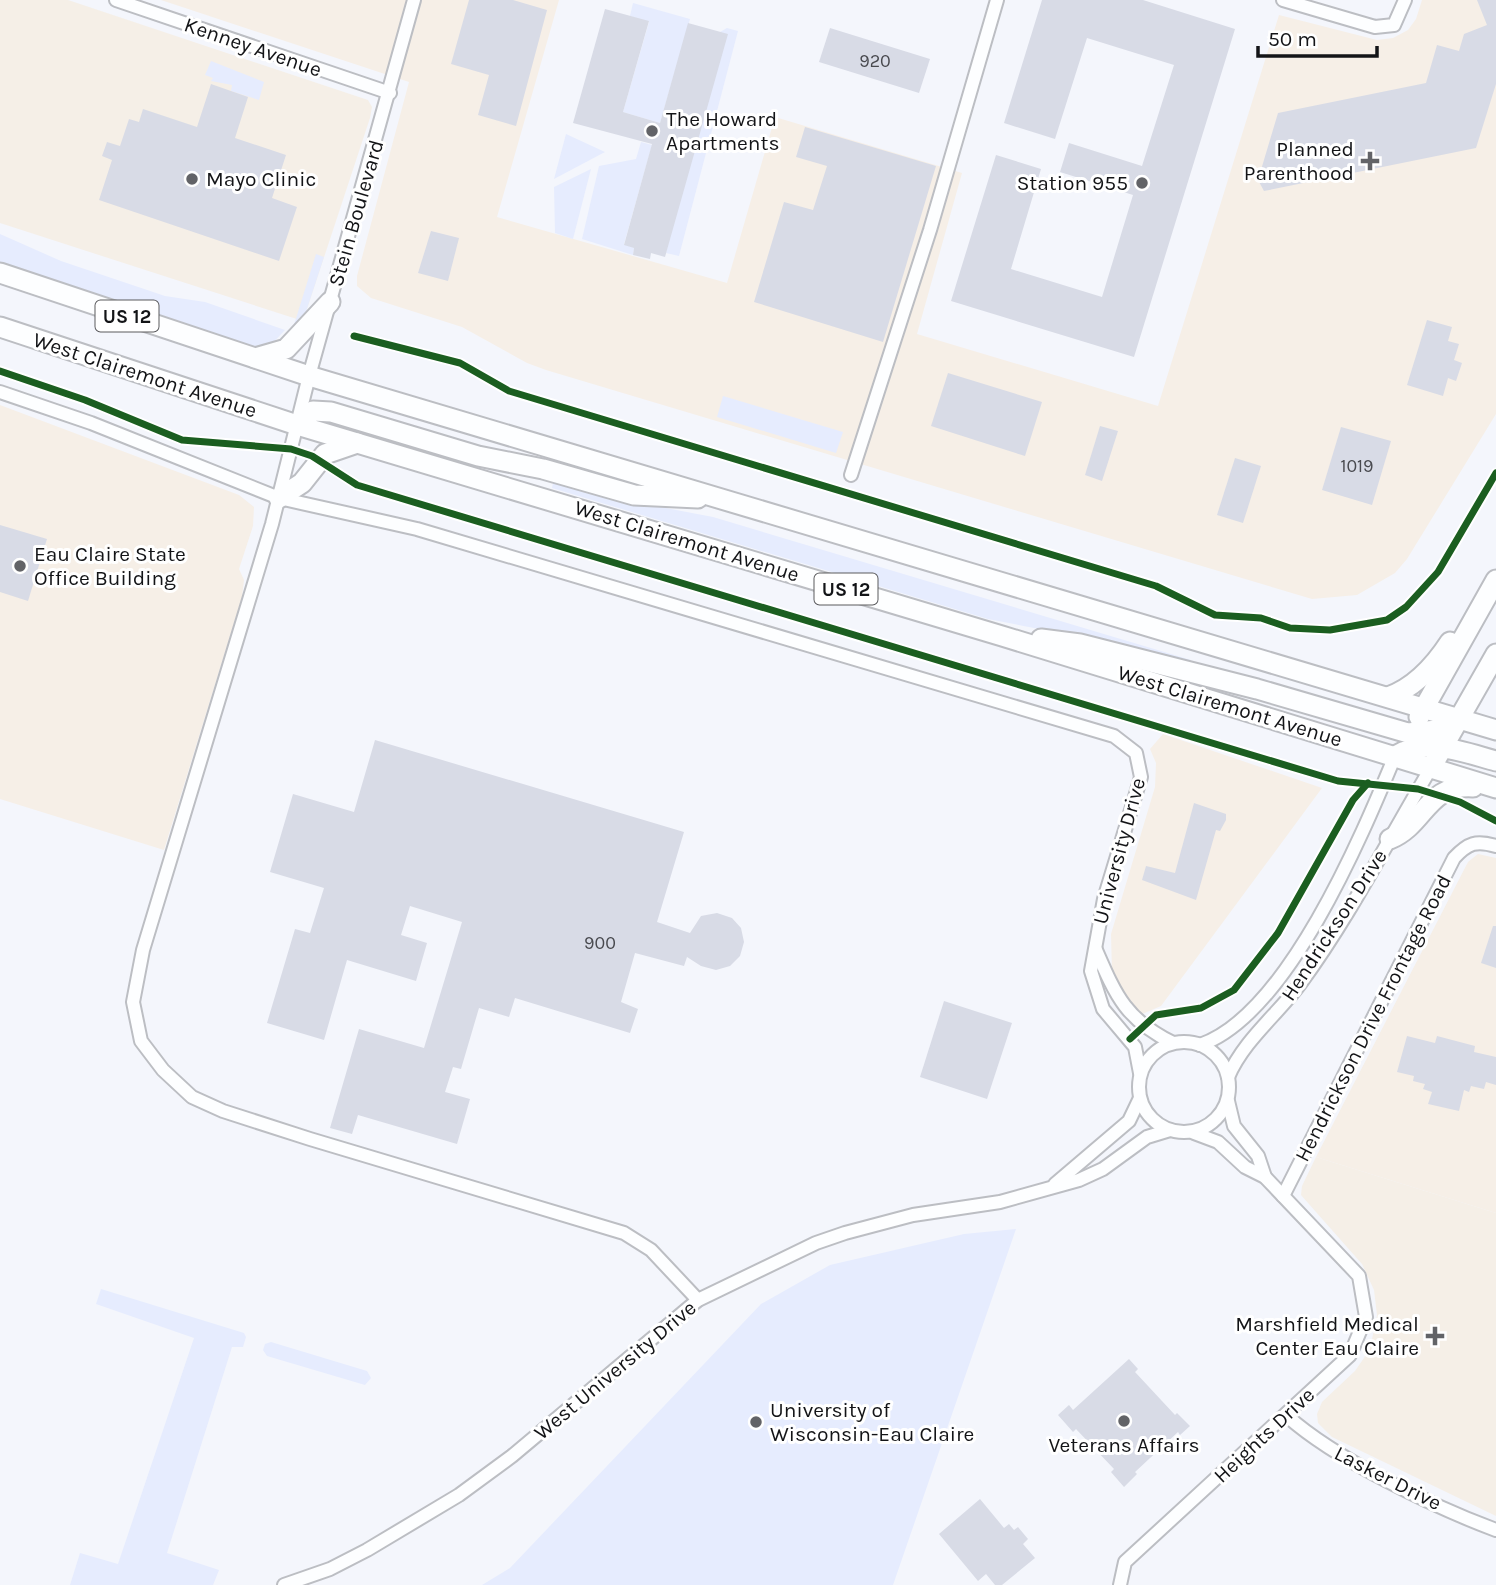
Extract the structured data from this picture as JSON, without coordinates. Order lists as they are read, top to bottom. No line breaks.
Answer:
{"streets":{"main road":["US 12","West Clairemont Avenue"],"street":["Kenney Avenue","Stein Boulevard","University Drive","Hendrickson Drive","Hendrickson Drive Frontage Road","West University Drive","Heights Drive","Lasker Drive"]},"crossings":[["Kenney Avenue","Stein Boulevard"],["Stein Boulevard","US 12"],["Stein Boulevard","West Clairemont Avenue"],["Stein Boulevard","University Drive"],["Stein Boulevard","West University Drive"],["West Clairemont Avenue","Hendrickson Drive"],["University Drive","Hendrickson Drive"],["University Drive","West University Drive"],["University Drive","Heights Drive"],["Hendrickson Drive","West University Drive"],["Hendrickson Drive","Heights Drive"],["Hendrickson Drive Frontage Road","Heights Drive"],["West University Drive","Heights Drive"],["Heights Drive","Lasker Drive"]],"places":{"other":["The Howard Apartments","Mayo Clinic","Station 955","Eau Claire State Office Building","Veterans Affairs","University of Wisconsin-Eau Claire"],"health":["Planned Parenthood","Marshfield Medical Center Eau Claire"]},"house_numbers":["920","1019","900"],"scale_bar":"50 m"}
